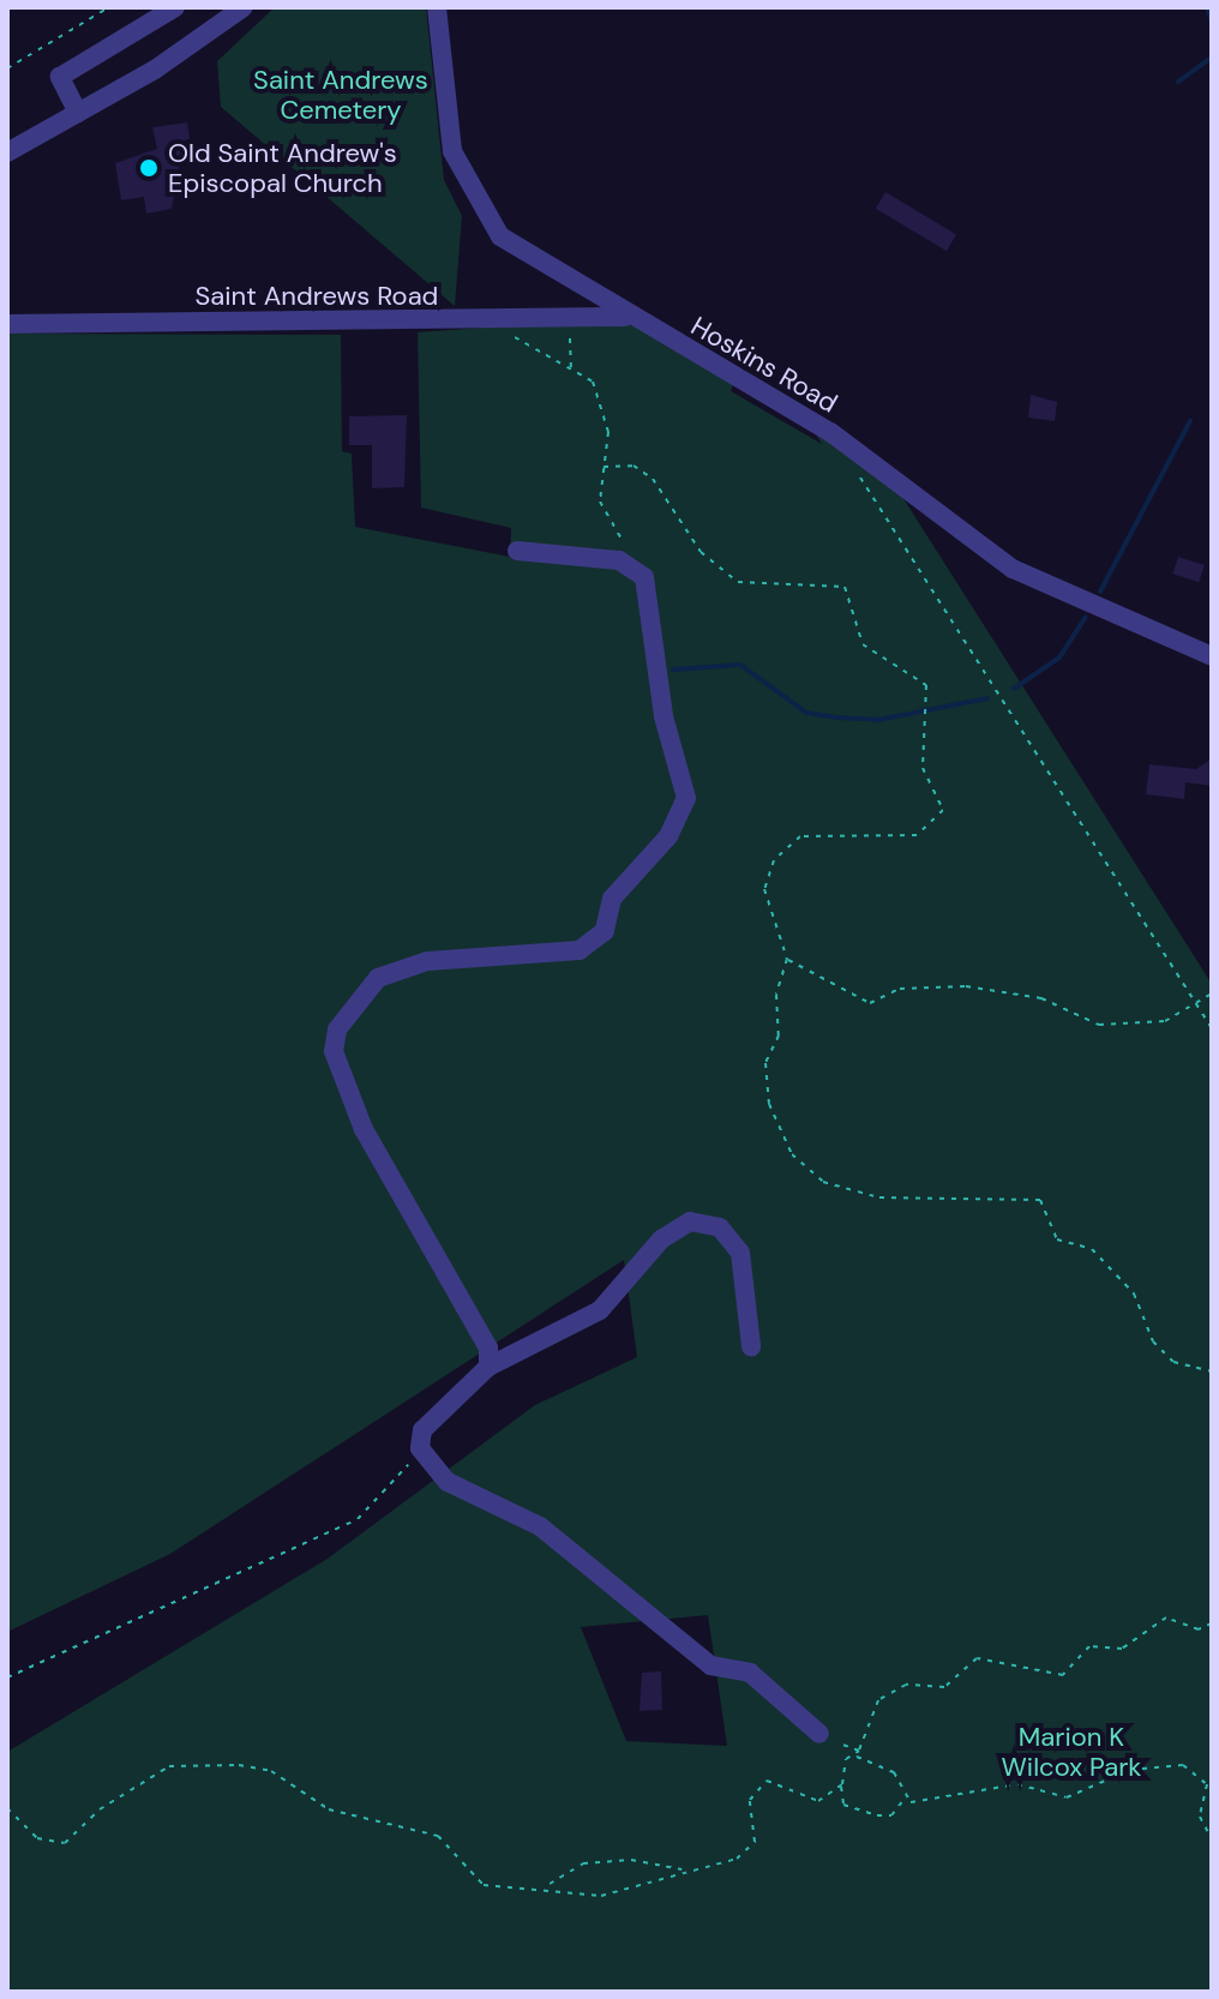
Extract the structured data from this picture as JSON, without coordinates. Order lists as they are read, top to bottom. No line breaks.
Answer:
{"streets":{"street":["Saint Andrews Road","Hoskins Road"]},"crossings":[["Saint Andrews Road","Hoskins Road"]],"parks":["Saint Andrews Cemetery","Marion K Wilcox Park"],"places":["Old Saint Andrew's Episcopal Church"]}
